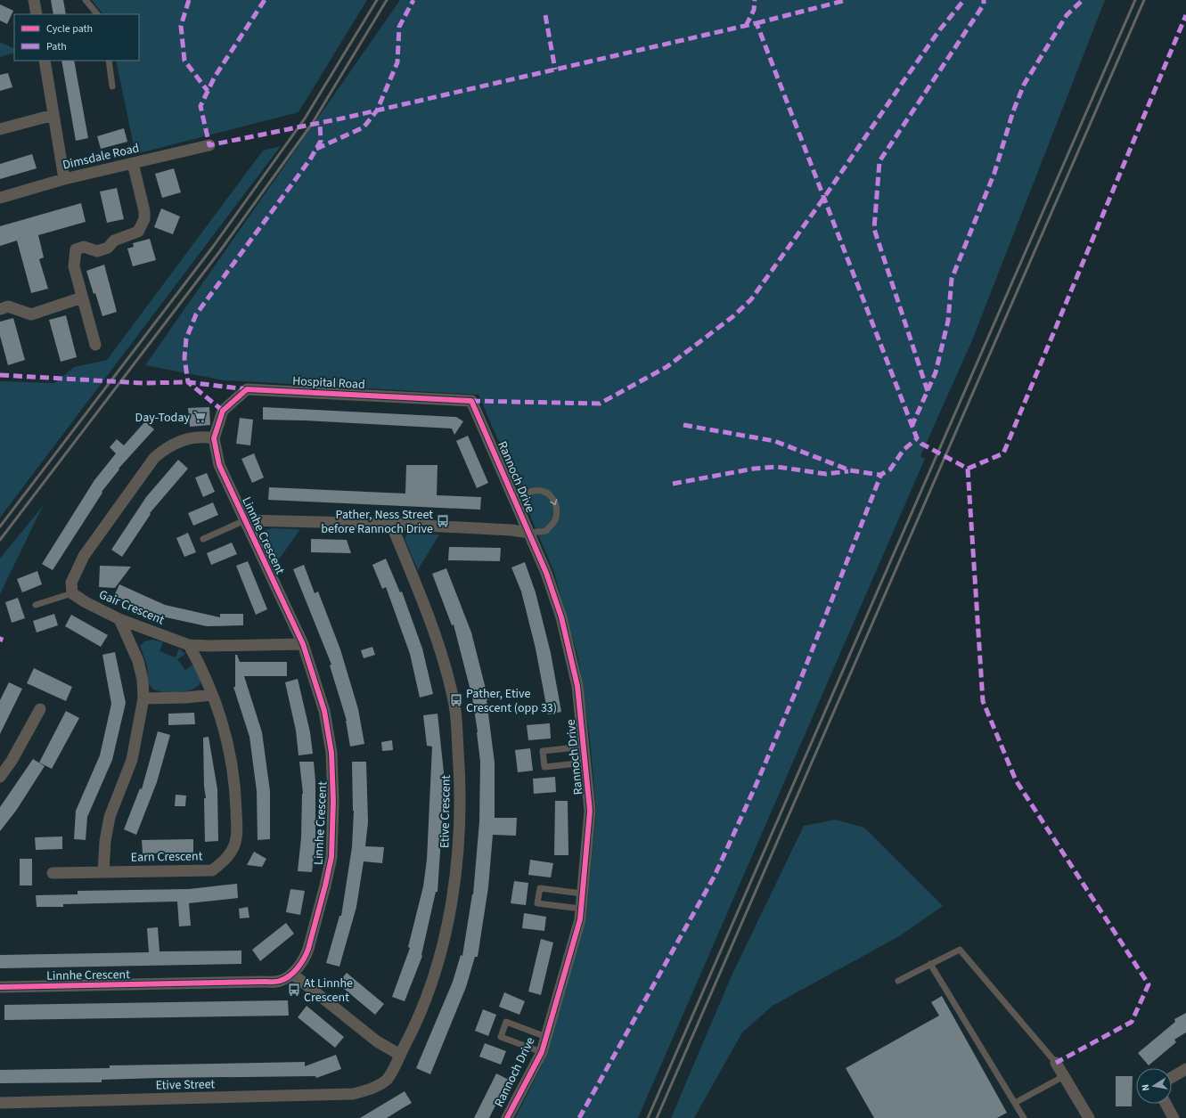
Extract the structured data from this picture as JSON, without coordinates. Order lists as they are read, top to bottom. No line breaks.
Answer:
{"streets":{"street":["Dimsdale Road","Hospital Road","Rannoch Drive","Linnhe Crescent","Gair Crescent","Etive Crescent","Earn Crescent","Etive Street"]},"crossings":[["Hospital Road","Rannoch Drive"],["Hospital Road","Linnhe Crescent"],["Linnhe Crescent","Gair Crescent"],["Gair Crescent","Earn Crescent"],["Etive Crescent","Etive Street"]],"places":{"supermarket":["Day-Today"],"bus stop":["Pather, Ness Street before Rannoch Drive","Pather, Etive Crescent (opp 33)","At Linnhe Crescent"]},"legend":["Cycle path","Path"],"north":"left"}
